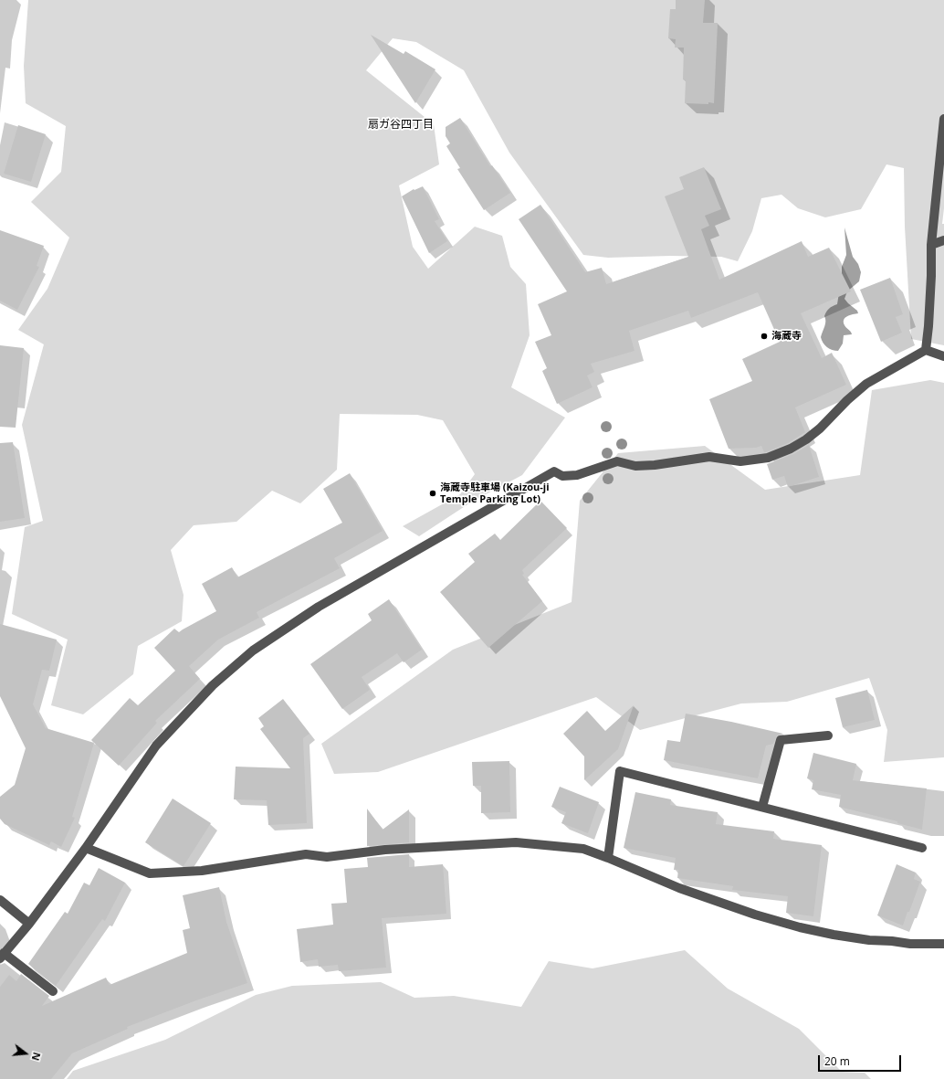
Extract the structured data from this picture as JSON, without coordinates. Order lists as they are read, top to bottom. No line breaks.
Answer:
{"districts":["扇ガ谷四丁目"],"places":["海蔵寺","海蔵寺駐車場 (Kaizou-ji Temple Parking Lot)"],"scale_bar":"20 m","north":"right"}
